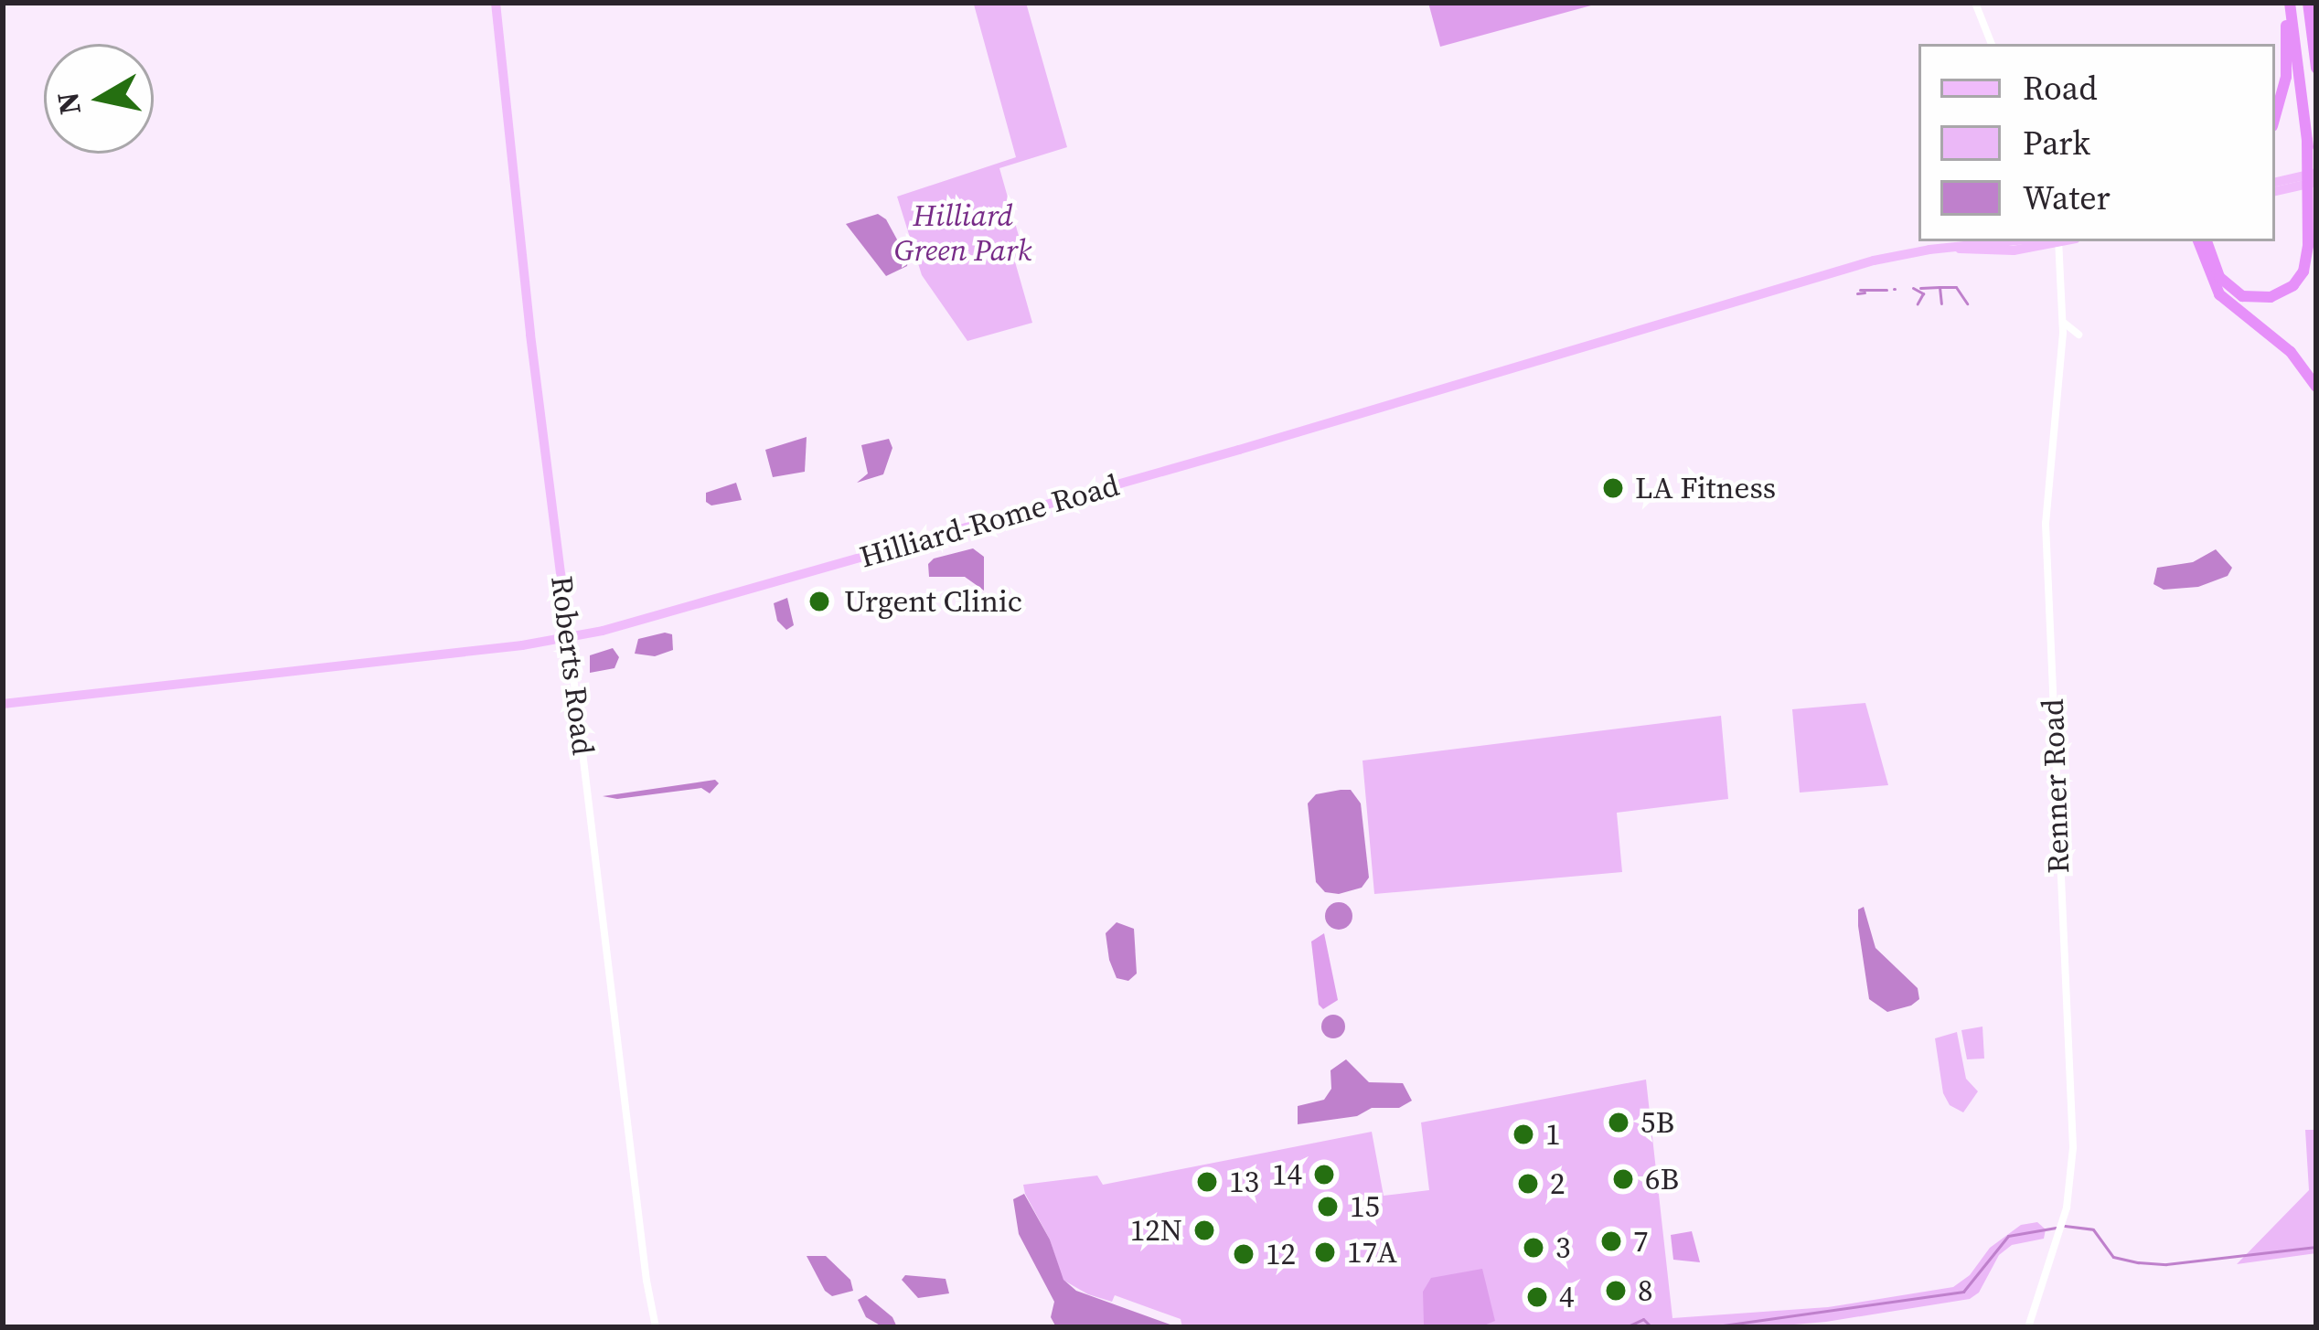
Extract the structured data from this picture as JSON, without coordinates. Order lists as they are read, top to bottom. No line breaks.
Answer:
{"streets":{"main road":["Hilliard-Rome Road","Roberts Road","Renner Road"]},"crossings":[["Hilliard-Rome Road","Roberts Road"]],"parks":["Hilliard Green Park"],"places":["LA Fitness","Urgent Clinic","5B","1","14","6B","13","2","15","12N","7","3","17A","12","8","4"],"legend":["Road","Park","Water"],"north":"left"}
